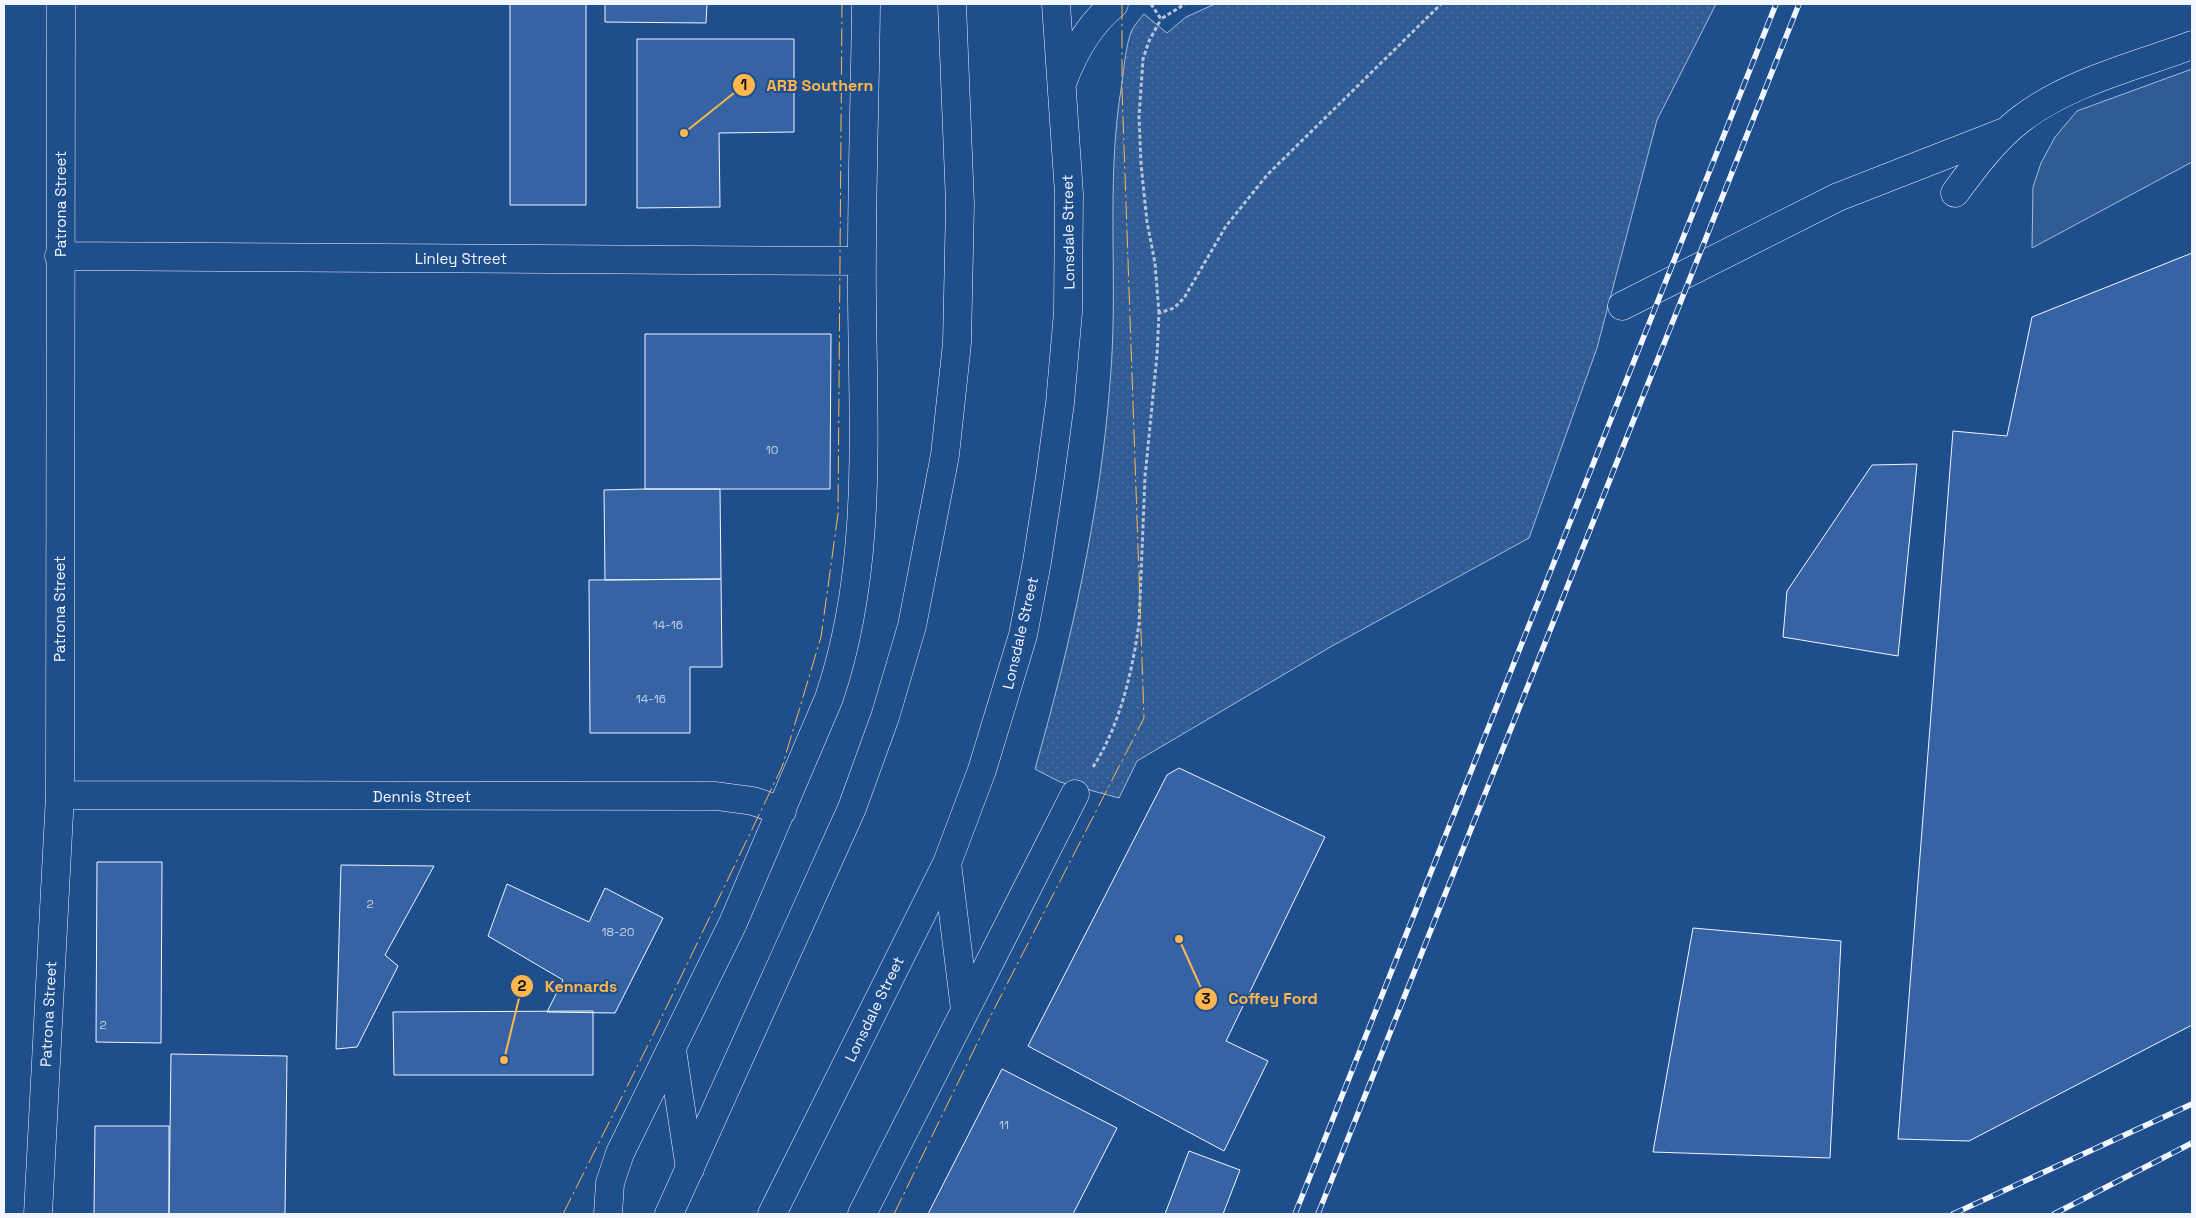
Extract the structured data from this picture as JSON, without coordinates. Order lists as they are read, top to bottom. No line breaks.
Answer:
{"streets":{"main road":["Patrona Street","Lonsdale Street","Linley Street","Dennis Street"]},"crossings":[["Patrona Street","Linley Street"],["Patrona Street","Dennis Street"]],"places":["ARB Southern","Coffey Ford","Kennards"],"house_numbers":["10","14-16","14-16","2","18-20","2","11"]}
